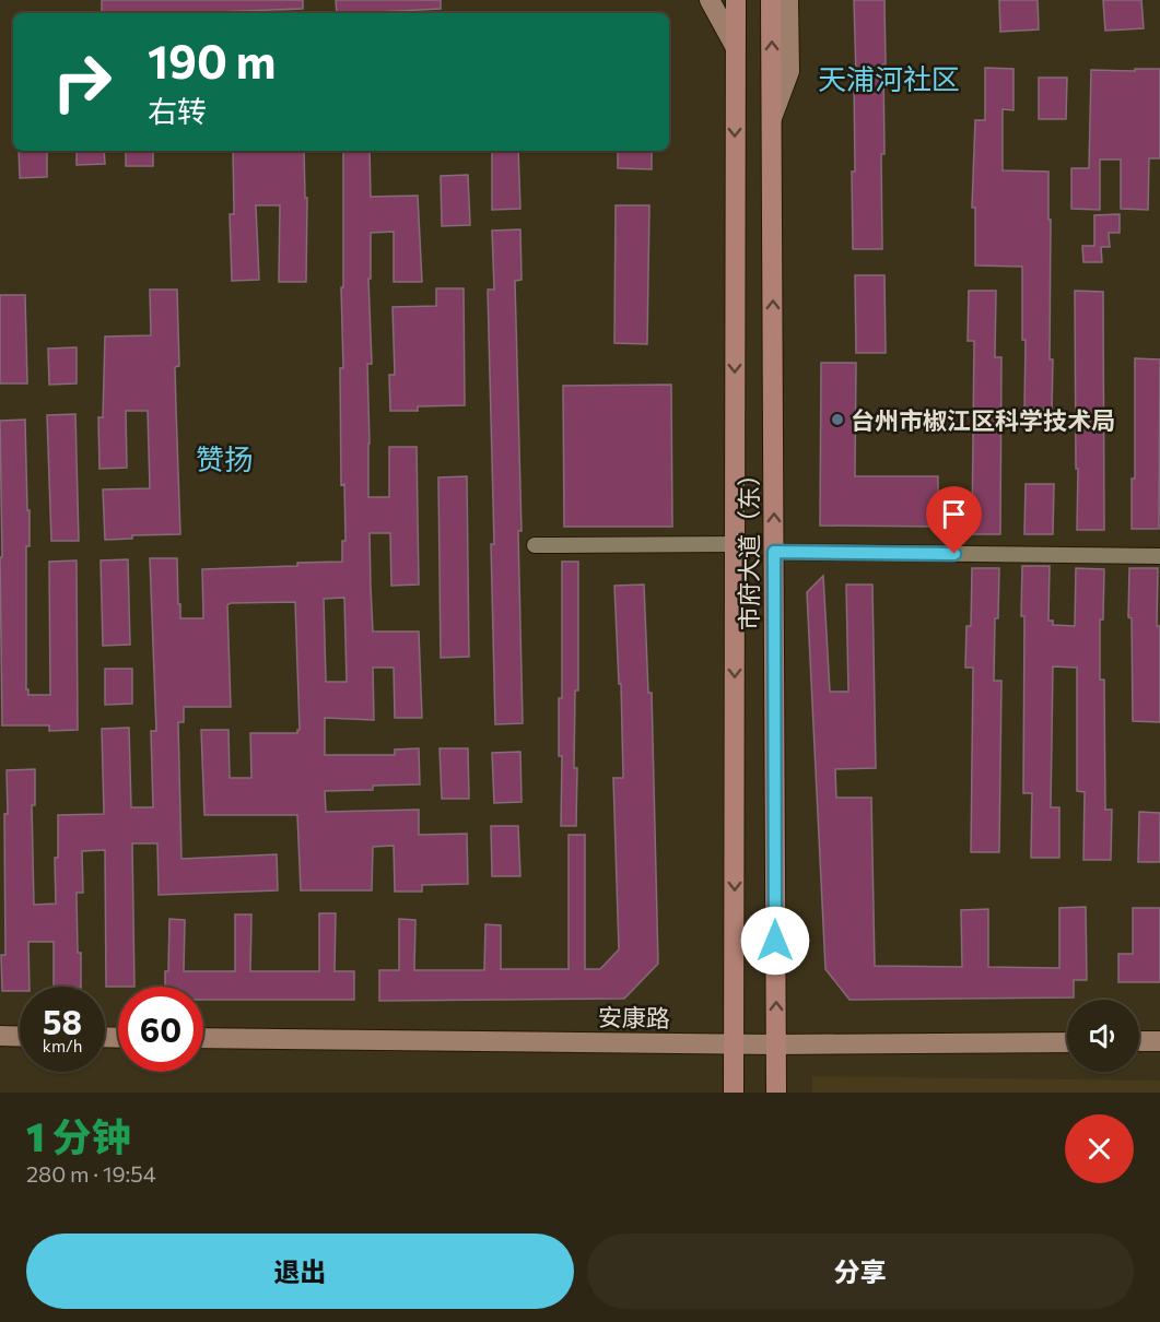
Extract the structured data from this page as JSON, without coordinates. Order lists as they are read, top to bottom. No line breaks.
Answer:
{"streets":{"main road":["市府大道（东）"],"street":["安康路"]},"crossings":[["市府大道（东）","安康路"]],"districts":["天浦河社区","赞扬"],"places":["台州市椒江区科学技术局"],"page":{"turn":["190 m","右转"],"speed":"58 km/h","limit":"60","heading":["1 分钟","280 m · 19:54"],"buttons":["退出","分享"]}}
